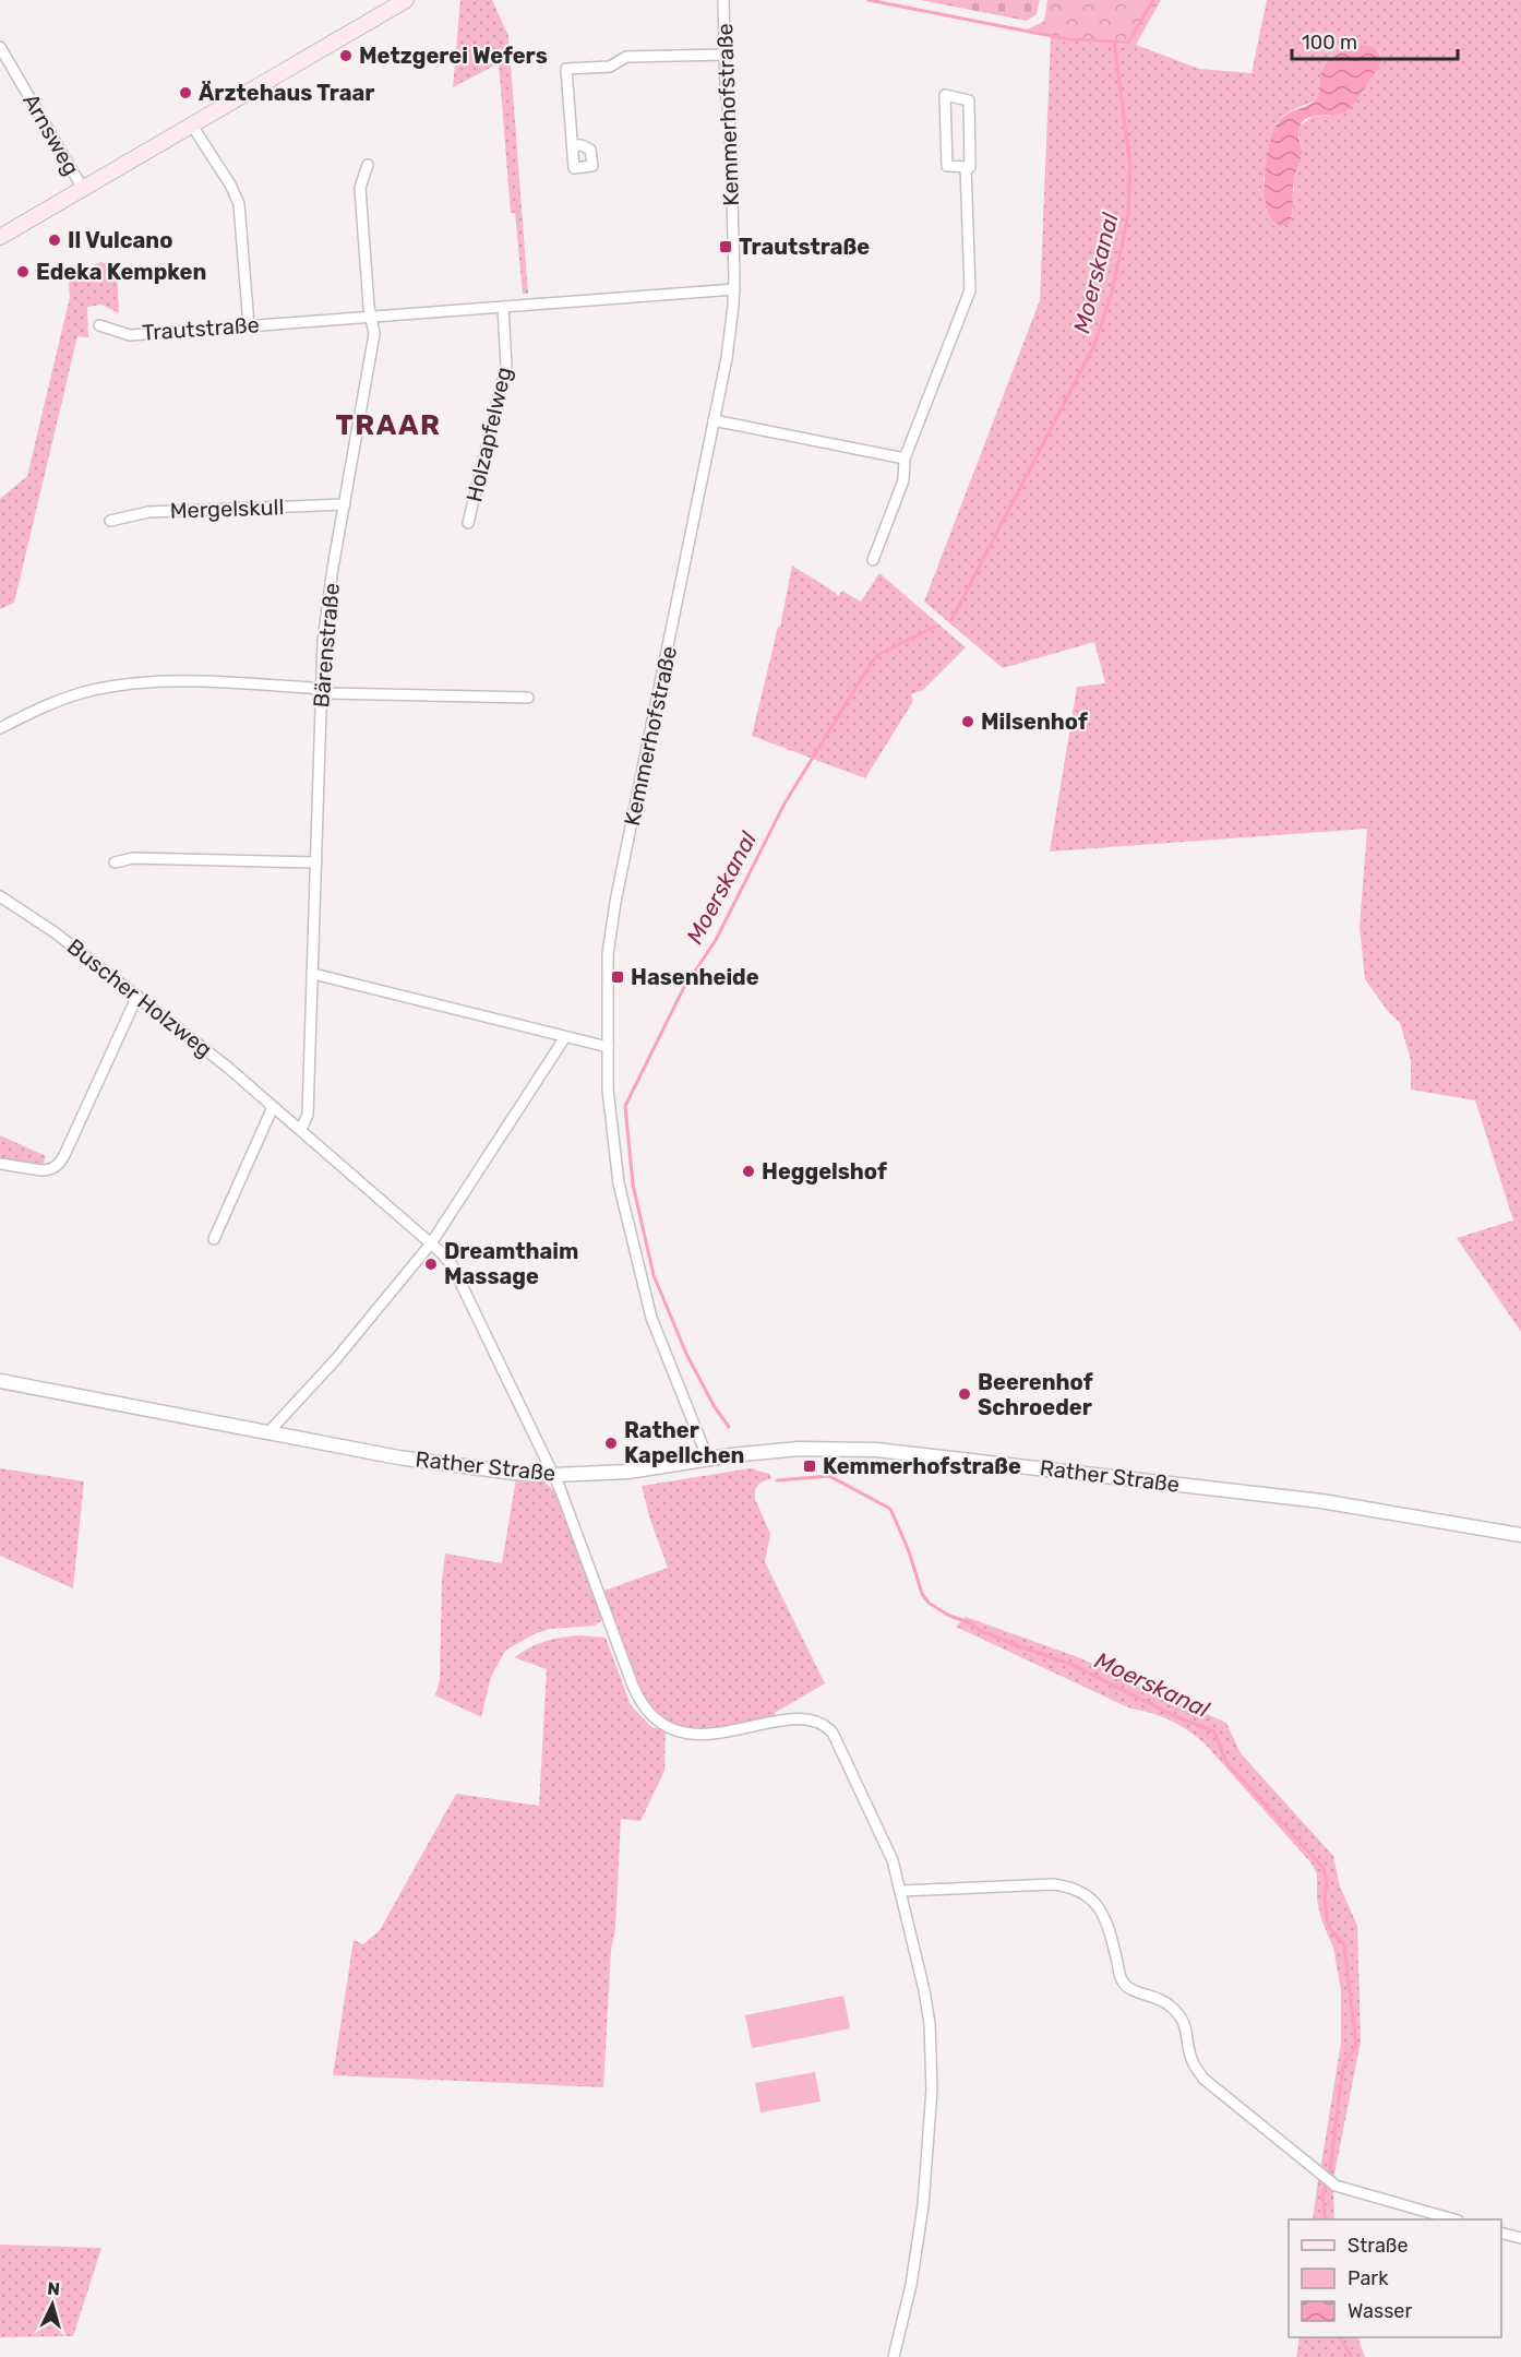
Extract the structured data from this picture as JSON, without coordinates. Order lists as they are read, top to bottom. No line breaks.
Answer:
{"streets":{"street":["Kemmerhofstraße","Arnsweg","Trautstraße","Holzapfelweg","Mergelskull","Bärenstraße","Buscher Holzweg","Rather Straße"]},"crossings":[["Kemmerhofstraße","Trautstraße"],["Kemmerhofstraße","Rather Straße"],["Trautstraße","Holzapfelweg"],["Trautstraße","Bärenstraße"],["Mergelskull","Bärenstraße"],["Bärenstraße","Buscher Holzweg"],["Buscher Holzweg","Rather Straße"]],"districts":["TRAAR"],"water":["Moerskanal"],"places":{"other":["Metzgerei Wefers","Ärztehaus Traar","Il Vulcano","Edeka Kempken","Milsenhof","Heggelshof","Dreamthaim Massage","Beerenhof Schroeder","Rather Kapellchen"],"transit":["Trautstraße","Hasenheide","Kemmerhofstraße"]},"legend":["Straße","Park","Wasser"],"scale_bar":"100 m","north":"top"}
